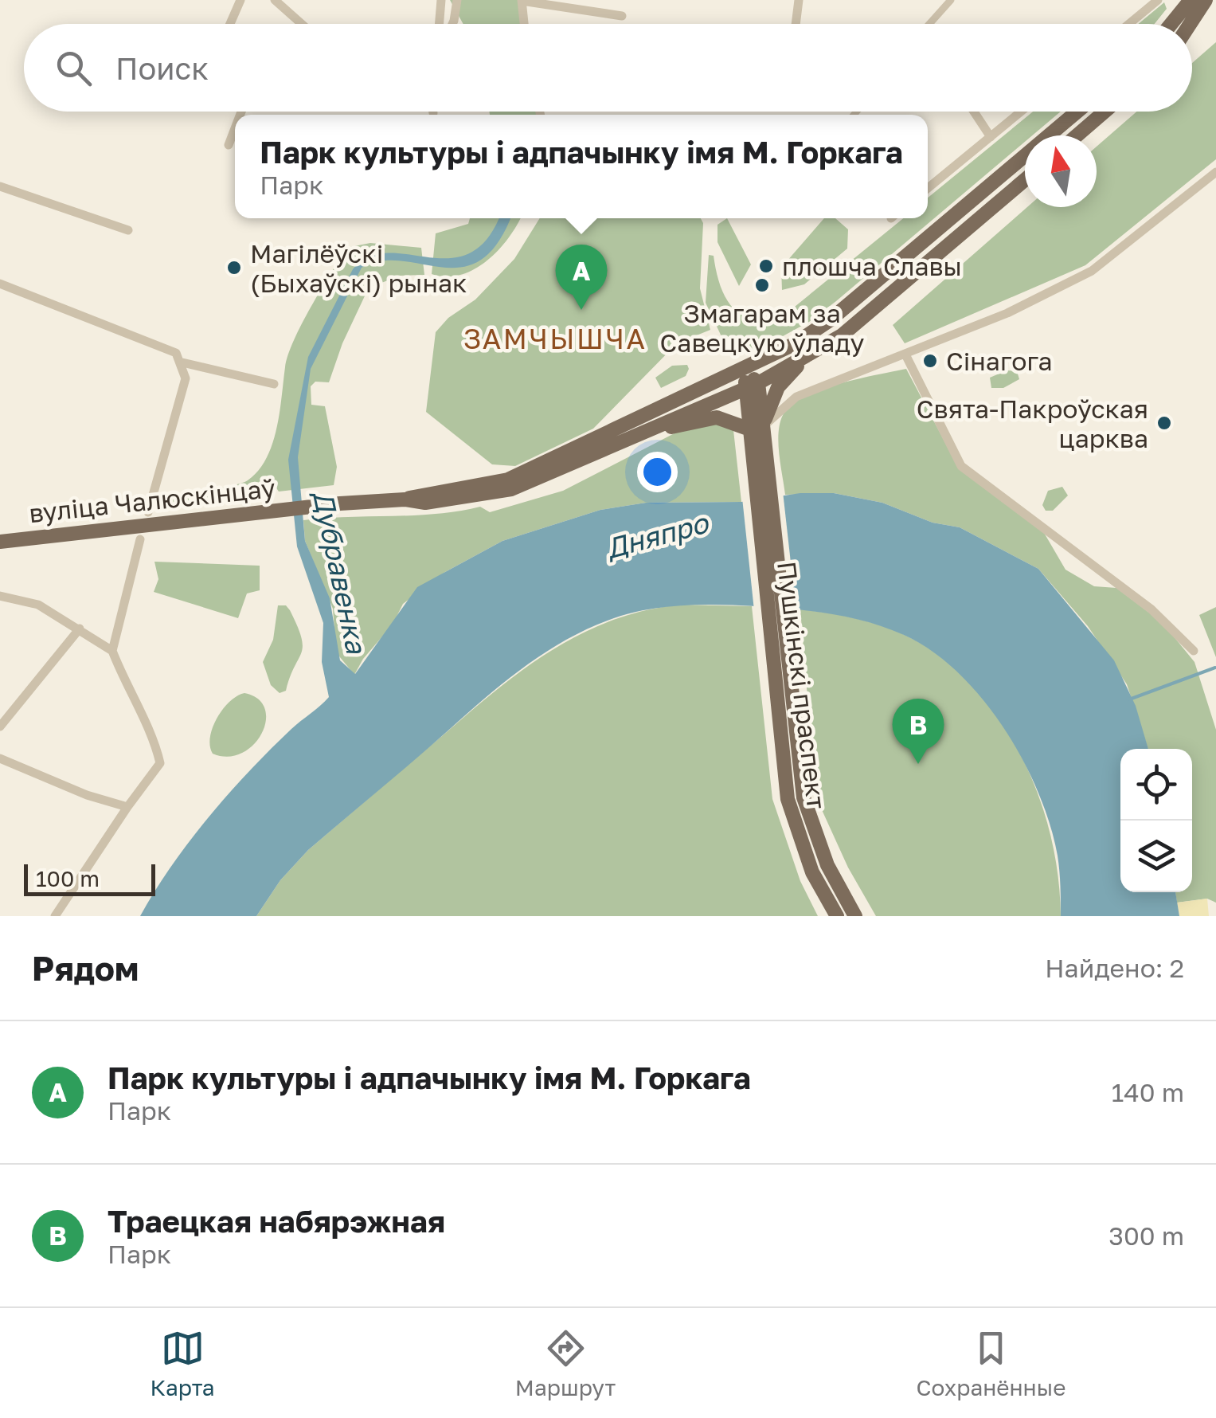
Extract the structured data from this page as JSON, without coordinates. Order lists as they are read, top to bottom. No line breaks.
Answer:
{"streets":{"main road":["вуліца Чалюскінцаў","Пушкінскі праспект"]},"crossings":[["вуліца Чалюскінцаў","Пушкінскі праспект"]],"districts":["ЗАМЧЫШЧА"],"water":["Дняпро","Дубравенка"],"places":["плошча Славы","Магілёўскі (Быхаўскі) рынак","Змагарам за Савецкую ўладу","Сінагога","Свята-Пакроўская царква"],"scale_bar":"100 m","north":"top","page":{"search":"Поиск","popup":["Парк культуры і адпачынку імя М. Горкага","Парк"],"pins":["A","B"],"scale":"100 m","heading":["Рядом","Найдено: 2"],"list":[{"mark":"A","name":"Парк культуры і адпачынку імя М. Горкага","note":"Парк","value":"140 m"},{"mark":"B","name":"Траецкая набярэжная","note":"Парк","value":"300 m"}],"nav":["Карта","Маршрут","Сохранённые"]}}
